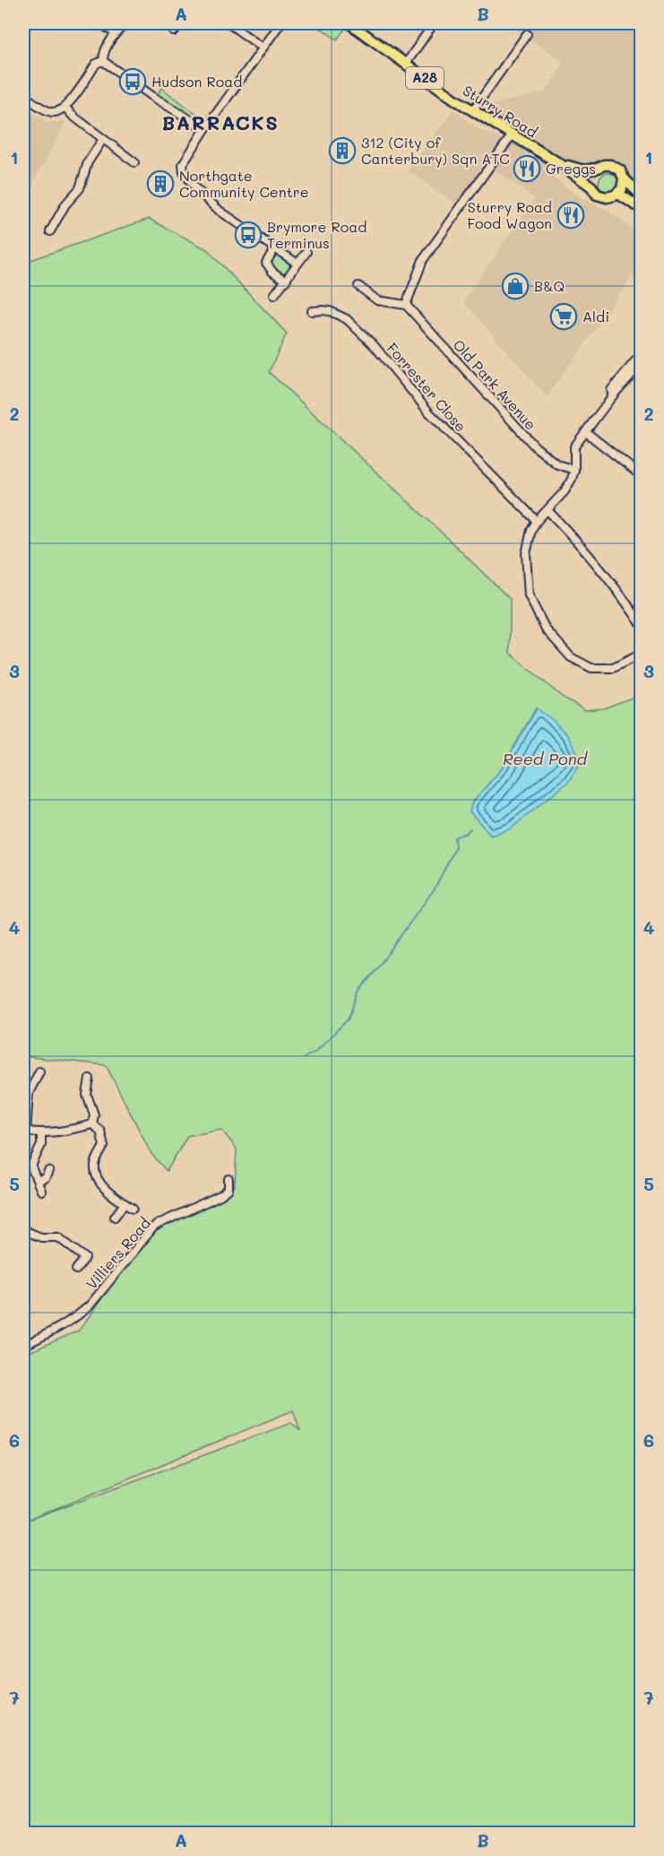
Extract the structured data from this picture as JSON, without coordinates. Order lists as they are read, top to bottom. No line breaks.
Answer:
{"streets":{"highway":["A28","Sturry Road"],"street":["Old Park Avenue","Forrester Close","Villiers Road"]},"districts":["BARRACKS"],"water":["Reed Pond"],"places":{"bus stop":["Hudson Road","Brymore Road Terminus"],"building":["312 (City of Canterbury) Sqn ATC","Northgate Community Centre"],"restaurant":["Greggs","Sturry Road Food Wagon"],"shop":["B&Q"],"supermarket":["Aldi"]},"grid":{"columns":["A","B"],"rows":["1","2","3","4","5","6","7"]}}
